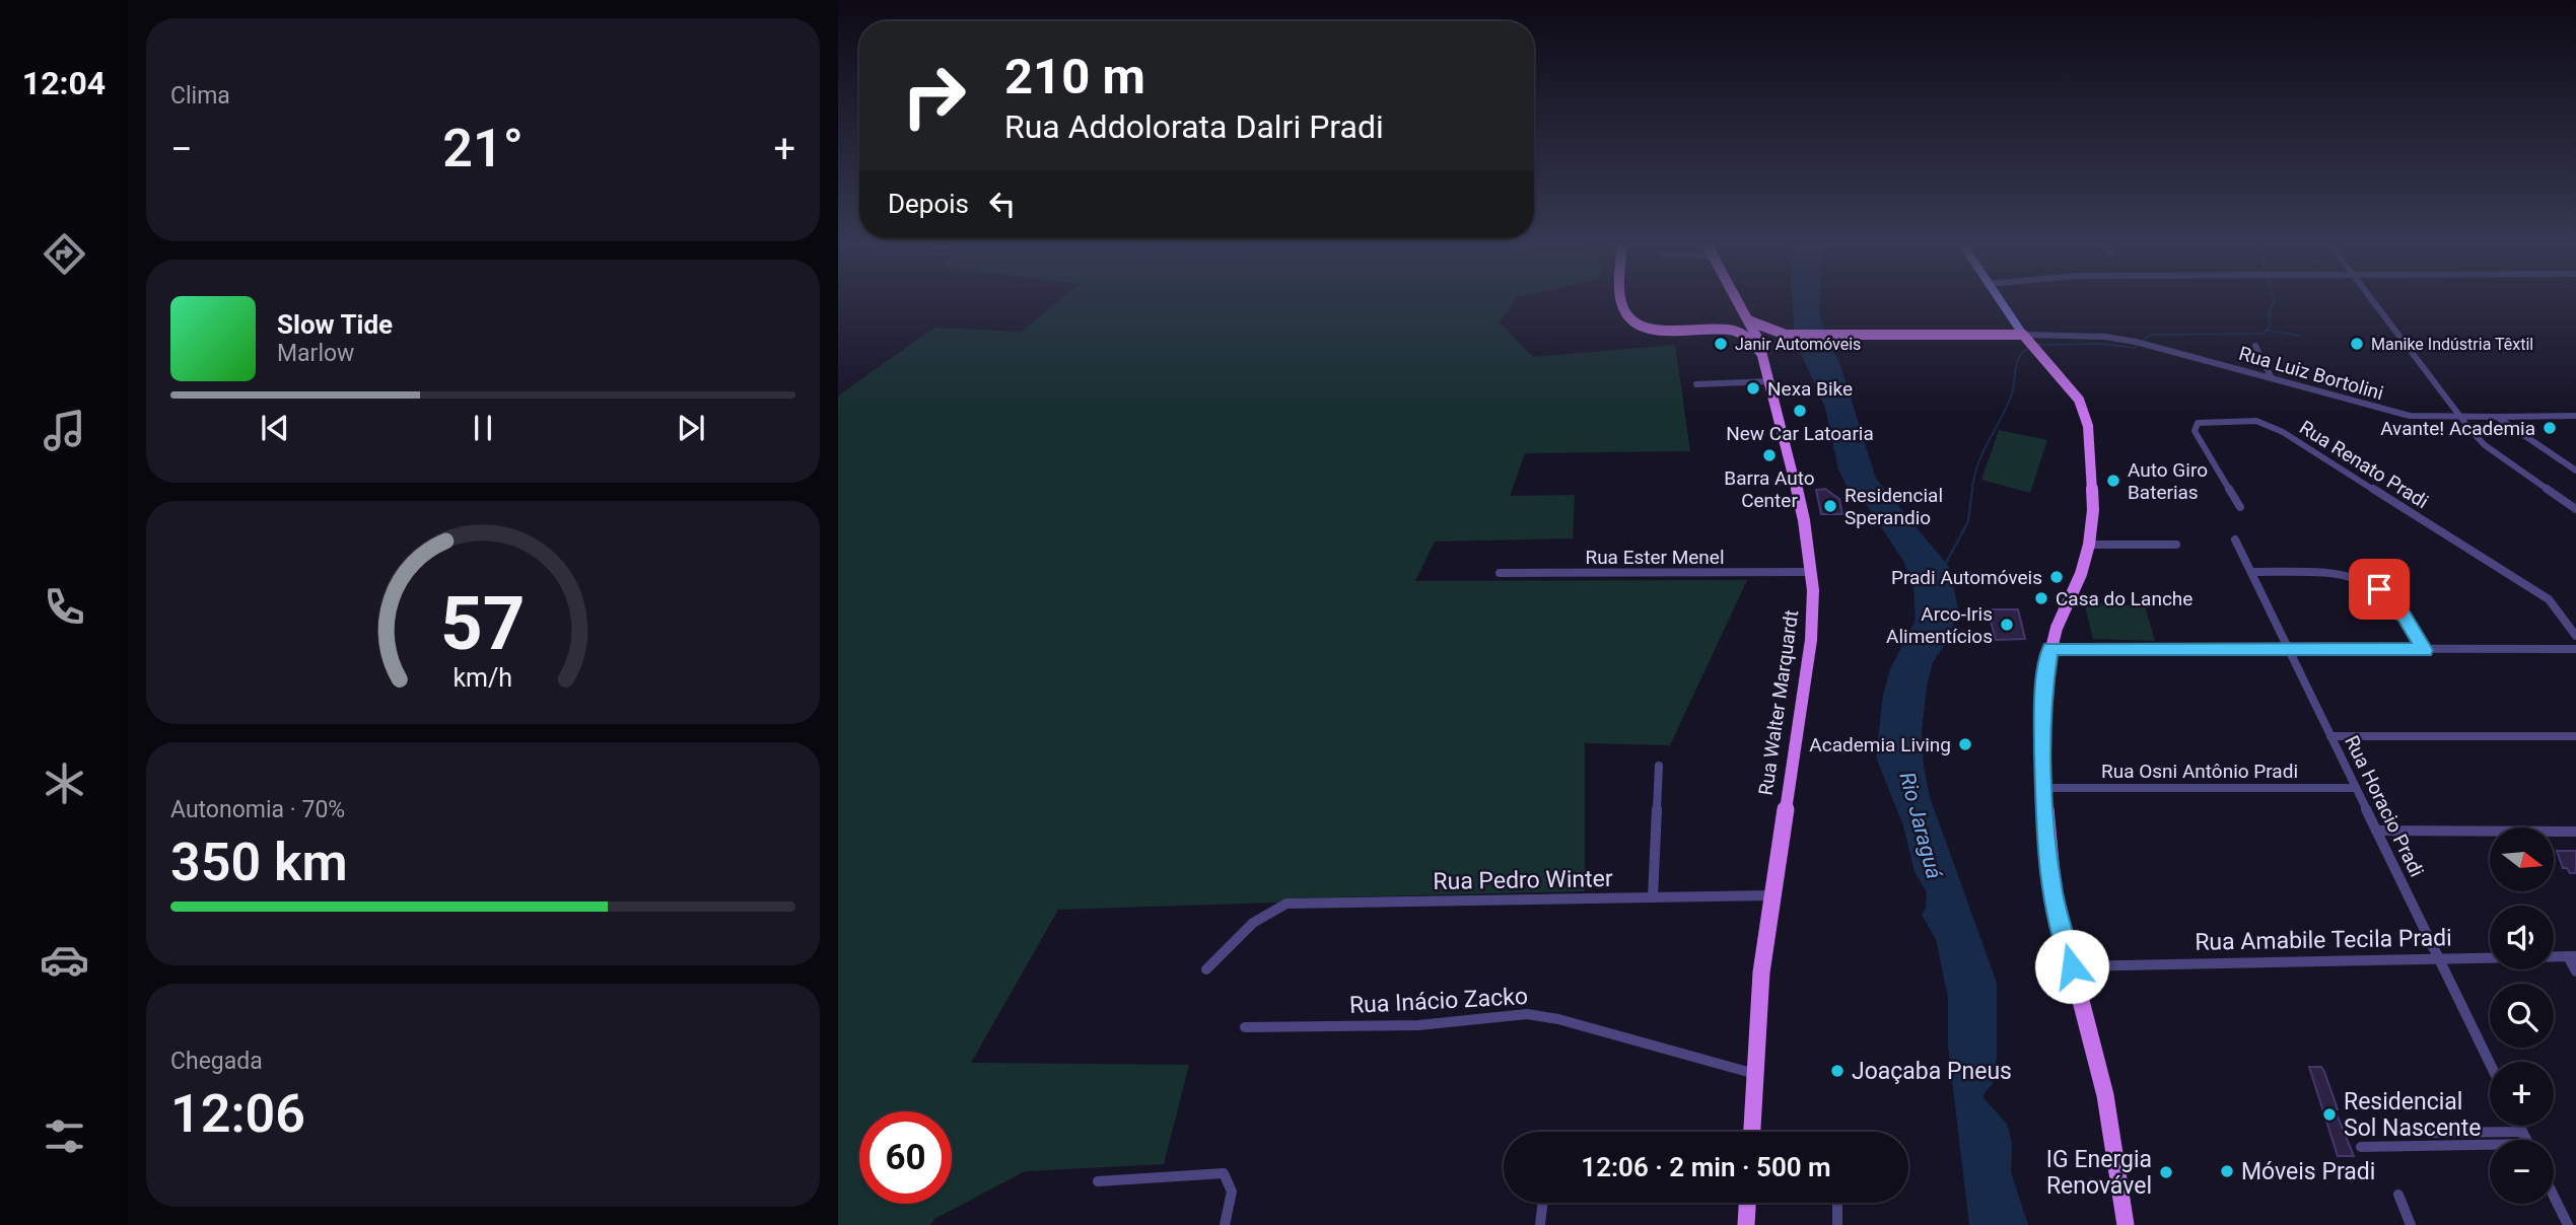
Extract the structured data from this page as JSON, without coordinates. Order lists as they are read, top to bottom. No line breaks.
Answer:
{"streets":{"main road":["Rua Walter Marquardt"],"street":["Rua Luiz Bortolini","Rua Renato Pradi","Rua Ester Menel","Rua Osni Antônio Pradi","Rua Horacio Pradi","Rua Pedro Winter","Rua Amabile Tecila Pradi","Rua Inácio Zacko"]},"crossings":[["Rua Ester Menel","Rua Walter Marquardt"],["Rua Walter Marquardt","Rua Pedro Winter"],["Rua Walter Marquardt","Rua Inácio Zacko"],["Rua Osni Antônio Pradi","Rua Horacio Pradi"],["Rua Horacio Pradi","Rua Amabile Tecila Pradi"]],"water":["Rio Jaraguá"],"places":["Janir Automóveis","Manike Indústria Têxtil","Nexa Bike","New Car Latoaria","Avante! Academia","Barra Auto Center","Auto Giro Baterias","Residencial Sperandio","Pradi Automóveis","Casa do Lanche","Arco-Iris Alimentícios","Academia Living","Joaçaba Pneus","Residencial Sol Nascente","Móveis Pradi","IG Energia Renovável"],"north":"right","page":{"tabs":"12:04","tile":["Clima",["Autonomia · 70%","350 km"],["Chegada","12:06"]],"turn":["210 m","Rua Addolorata Dalri Pradi"],"heat":["−","21°","+"],"then":"Depois","song":["Slow Tide","Marlow"],"map_buttons":["+","−"],"limit":"60","trip":"12:06 · 2 min · 500 m","gauge":["57","km/h"]}}
